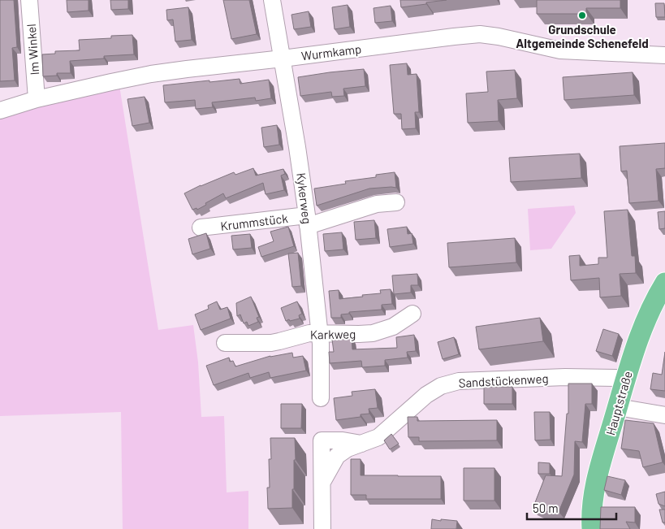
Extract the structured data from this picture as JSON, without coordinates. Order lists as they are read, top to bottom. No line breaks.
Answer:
{"streets":{"main road":["Hauptstraße"],"street":["Im Winkel","Wurmkamp","Kykerweg","Krummstück","Karkweg","Sandstückenweg"]},"crossings":[["Im Winkel","Wurmkamp"],["Wurmkamp","Kykerweg"],["Kykerweg","Krummstück"],["Kykerweg","Karkweg"],["Sandstückenweg","Hauptstraße"]],"places":["Grundschule Altgemeinde Schenefeld"],"scale_bar":"50 m"}
